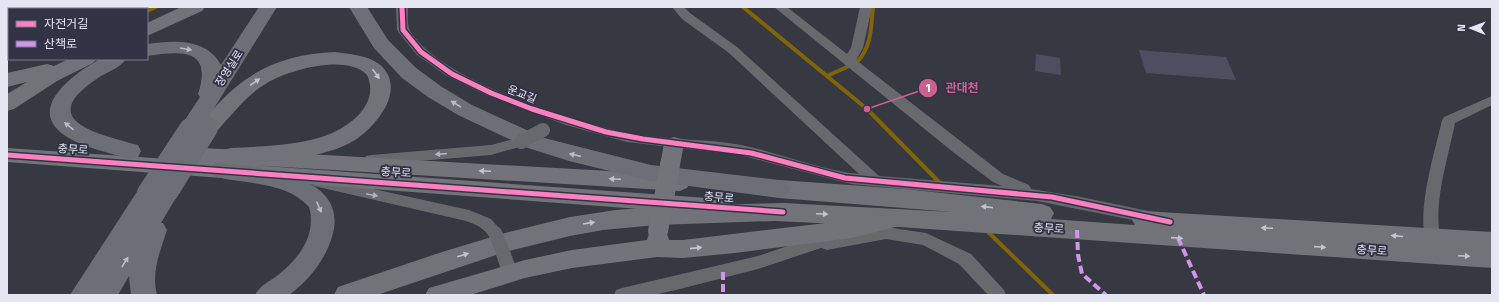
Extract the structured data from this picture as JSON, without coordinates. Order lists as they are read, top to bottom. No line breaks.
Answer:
{"streets":{"highway":["장영실로"],"main road":["충무로"],"street":["운교길"]},"crossings":[["운교길","충무로"]],"places":["관대천"],"legend":["자전거길","산책로"],"north":"left"}
